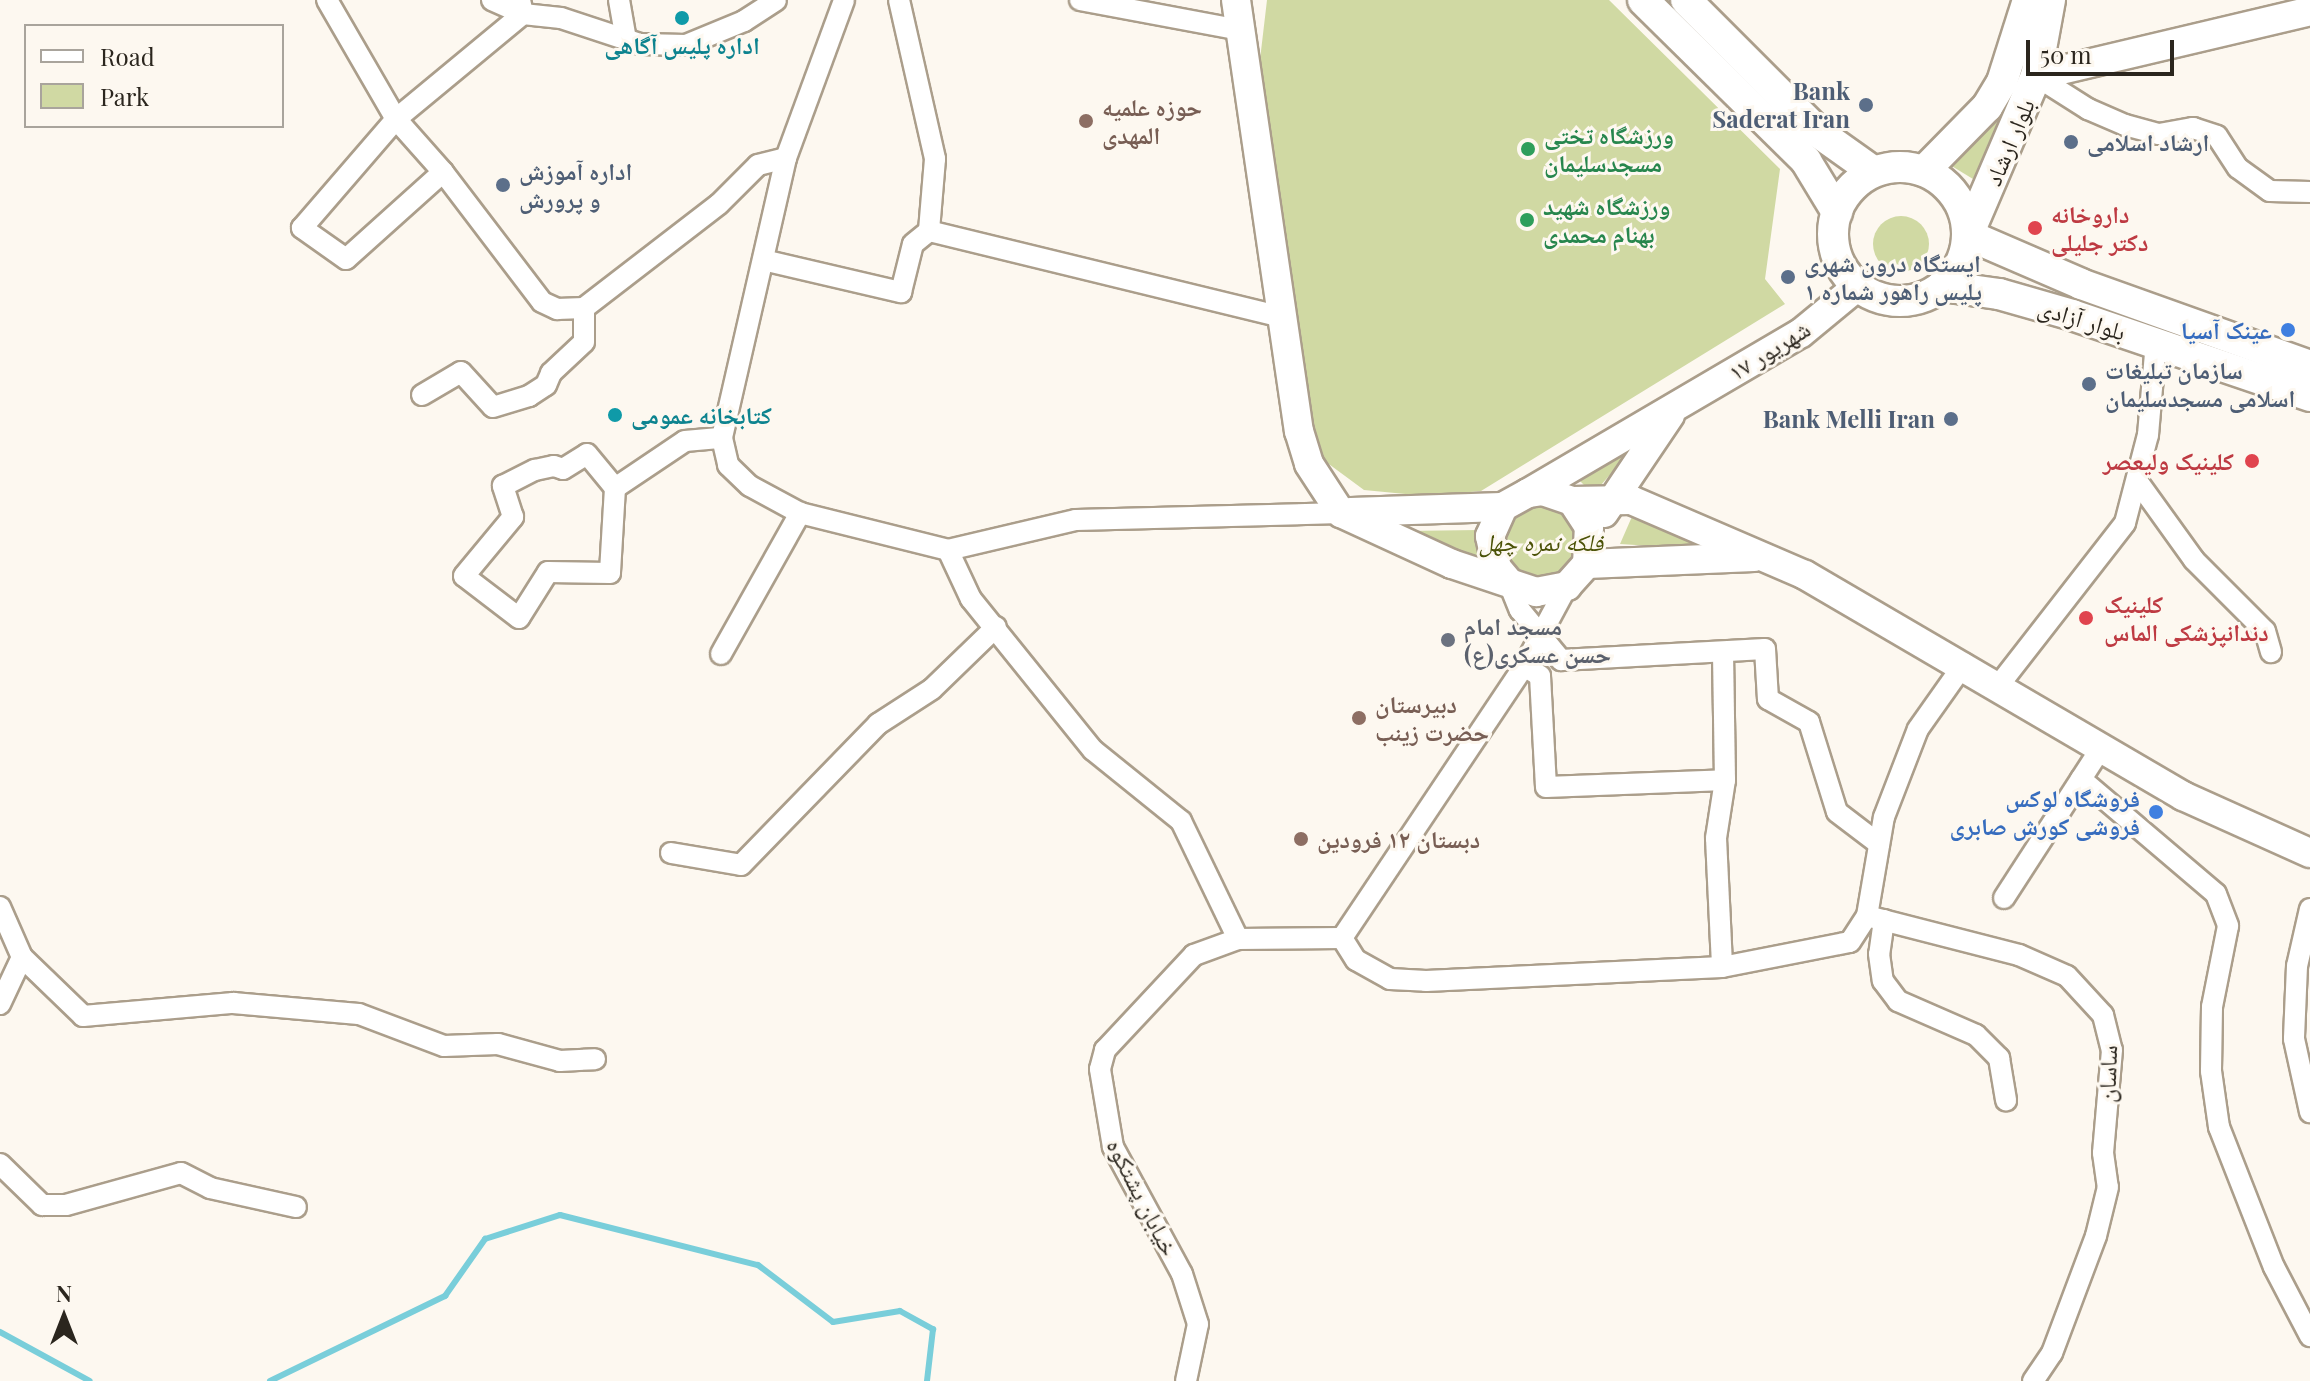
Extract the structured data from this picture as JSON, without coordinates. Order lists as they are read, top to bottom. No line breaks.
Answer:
{"streets":{"main road":["بلوار ارشاد","بلوار آزادی","۱۷ شهریور"],"street":["ساسان","خیابان پشتکوه"]},"crossings":[["بلوار ارشاد","بلوار آزادی"],["بلوار ارشاد","۱۷ شهریور"],["بلوار آزادی","۱۷ شهریور"]],"parks":["فلکه نمره چهل"],"places":["اداره پلیس آگاهی","Bank Saderat Iran","حوزه علمیه المهدی","ارشاد اسلامی","ورزشگاه تختی مسجدسلیمان","اداره آموزش و پرورش","ورزشگاه شهید بهنام محمدی","داروخانه دکتر جلیلی","ایستگاه درون شهری پلیس راهور شماره ۱","عینک آسیا","سازمان تبلیغات اسلامی مسجدسلیمان","کتابخانه عمومی","Bank Melli Iran","کلینیک ولیعصر","کلینیک دندانپزشکی الماس","مسجد امام حسن عسکری(ع)","دبیرستان حضرت زینب","فروشگاه لوکس فروشی کورش صابری","دبستان ۱۲ فرودین"],"legend":["Road","Park"],"scale_bar":"50 m","north":"top"}
